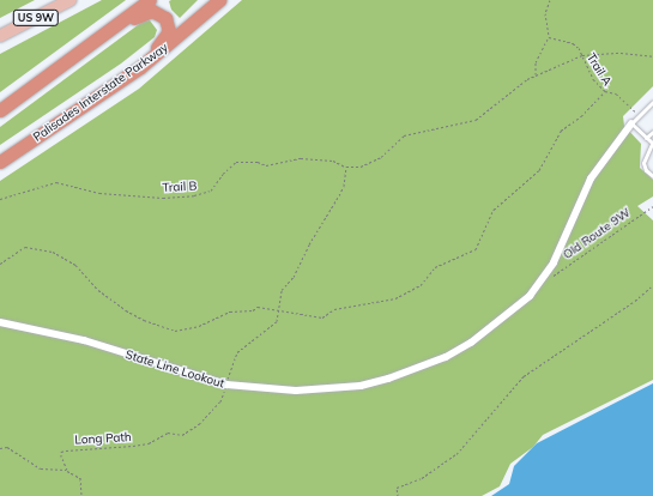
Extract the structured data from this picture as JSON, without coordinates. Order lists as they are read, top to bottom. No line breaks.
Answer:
{"streets":{"highway":["Palisades Interstate Parkway"],"main road":["US 9W"],"street":["State Line Lookout"],"path":["Trail A","Trail B","Old Route 9W","Long Path"]},"crossings":[["Trail A","Trail B"],["Trail A","Long Path"],["State Line Lookout","Long Path"]]}
